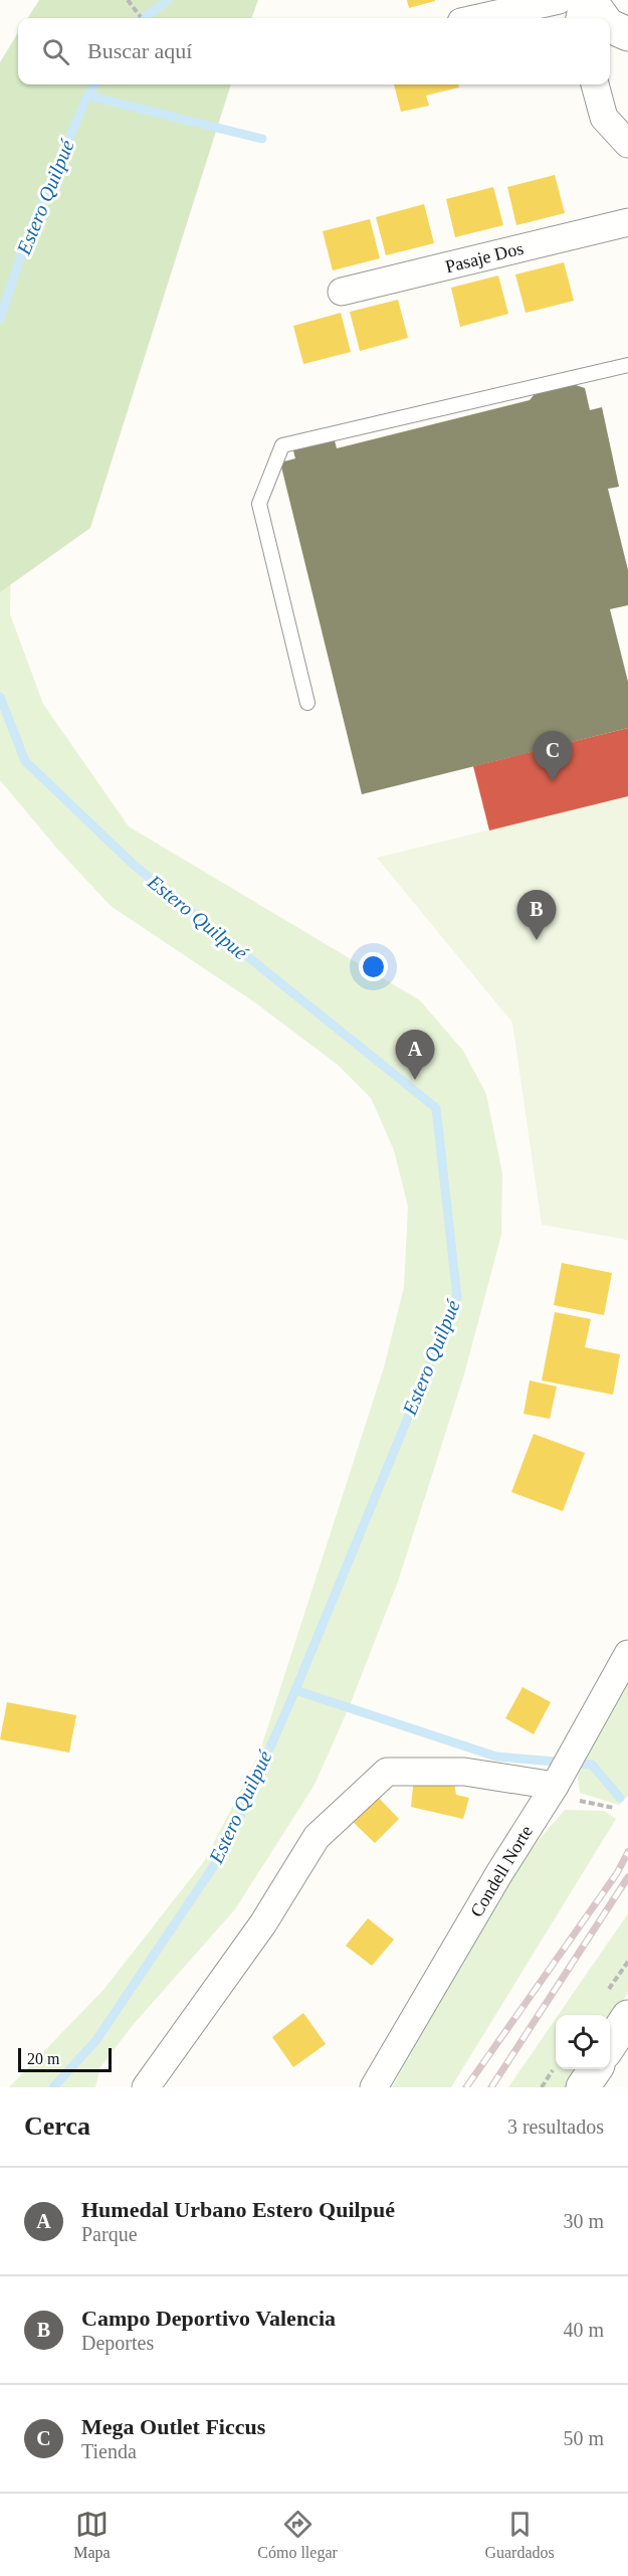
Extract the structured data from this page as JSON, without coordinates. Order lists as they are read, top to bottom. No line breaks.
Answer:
{"streets":{"street":["Pasaje Dos","Condell Norte"]},"water":["Estero Quilpué"],"scale_bar":"20 m","page":{"search":"Buscar aquí","pins":["C","B","A"],"scale":"20 m","heading":["Cerca","3 resultados"],"list":[{"mark":"A","name":"Humedal Urbano Estero Quilpué","note":"Parque","value":"30 m"},{"mark":"B","name":"Campo Deportivo Valencia","note":"Deportes","value":"40 m"},{"mark":"C","name":"Mega Outlet Ficcus","note":"Tienda","value":"50 m"}],"nav":["Mapa","Cómo llegar","Guardados"]}}
